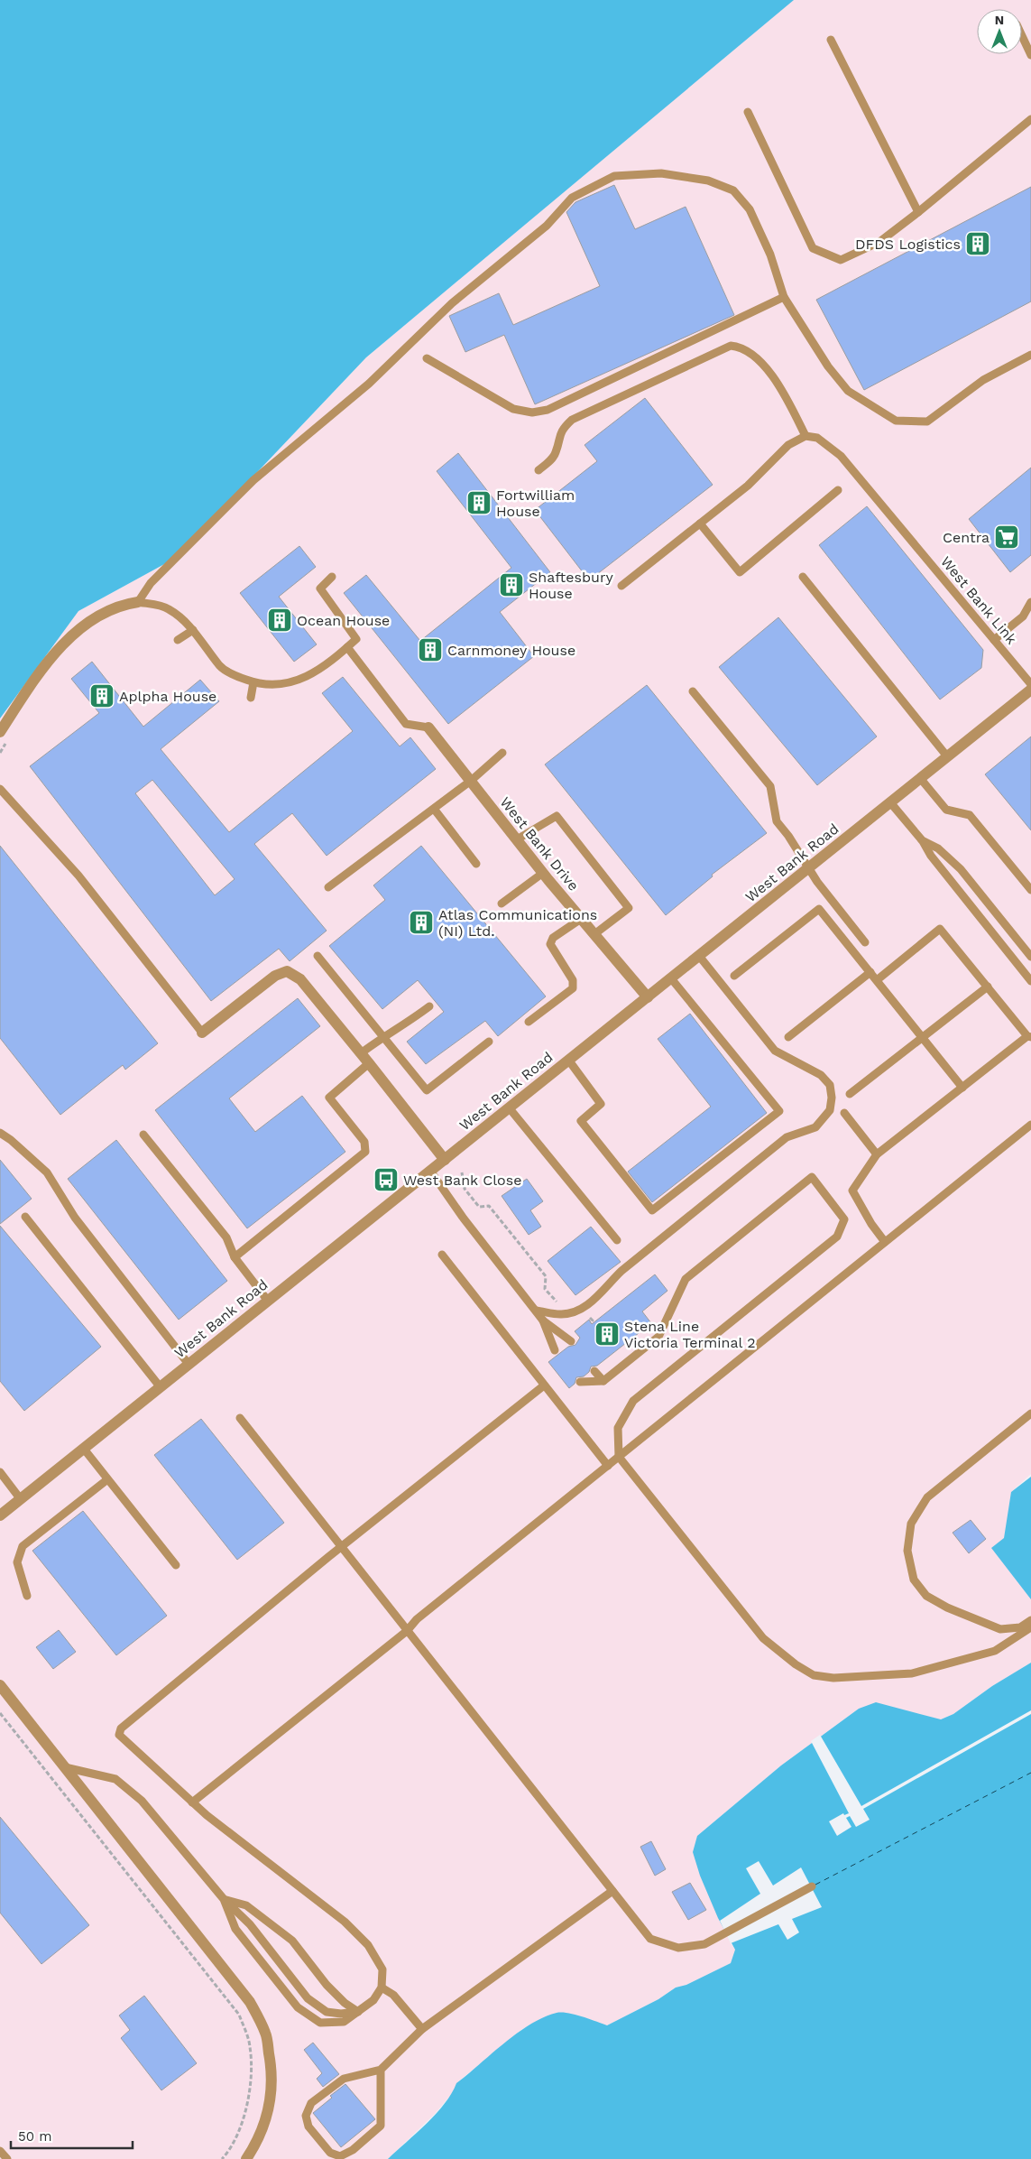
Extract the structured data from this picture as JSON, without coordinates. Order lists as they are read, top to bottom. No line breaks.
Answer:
{"streets":{"street":["West Bank Drive","West Bank Road"],"lane":["West Bank Link"]},"crossings":[["West Bank Drive","West Bank Road"]],"places":{"building":["DFDS Logistics","Fortwilliam House","Shaftesbury House","Ocean House","Carnmoney House","Aplpha House","Atlas Communications (NI) Ltd.","Stena Line Victoria Terminal 2"],"supermarket":["Centra"],"bus stop":["West Bank Close"]},"scale_bar":"50 m","north":"top"}
